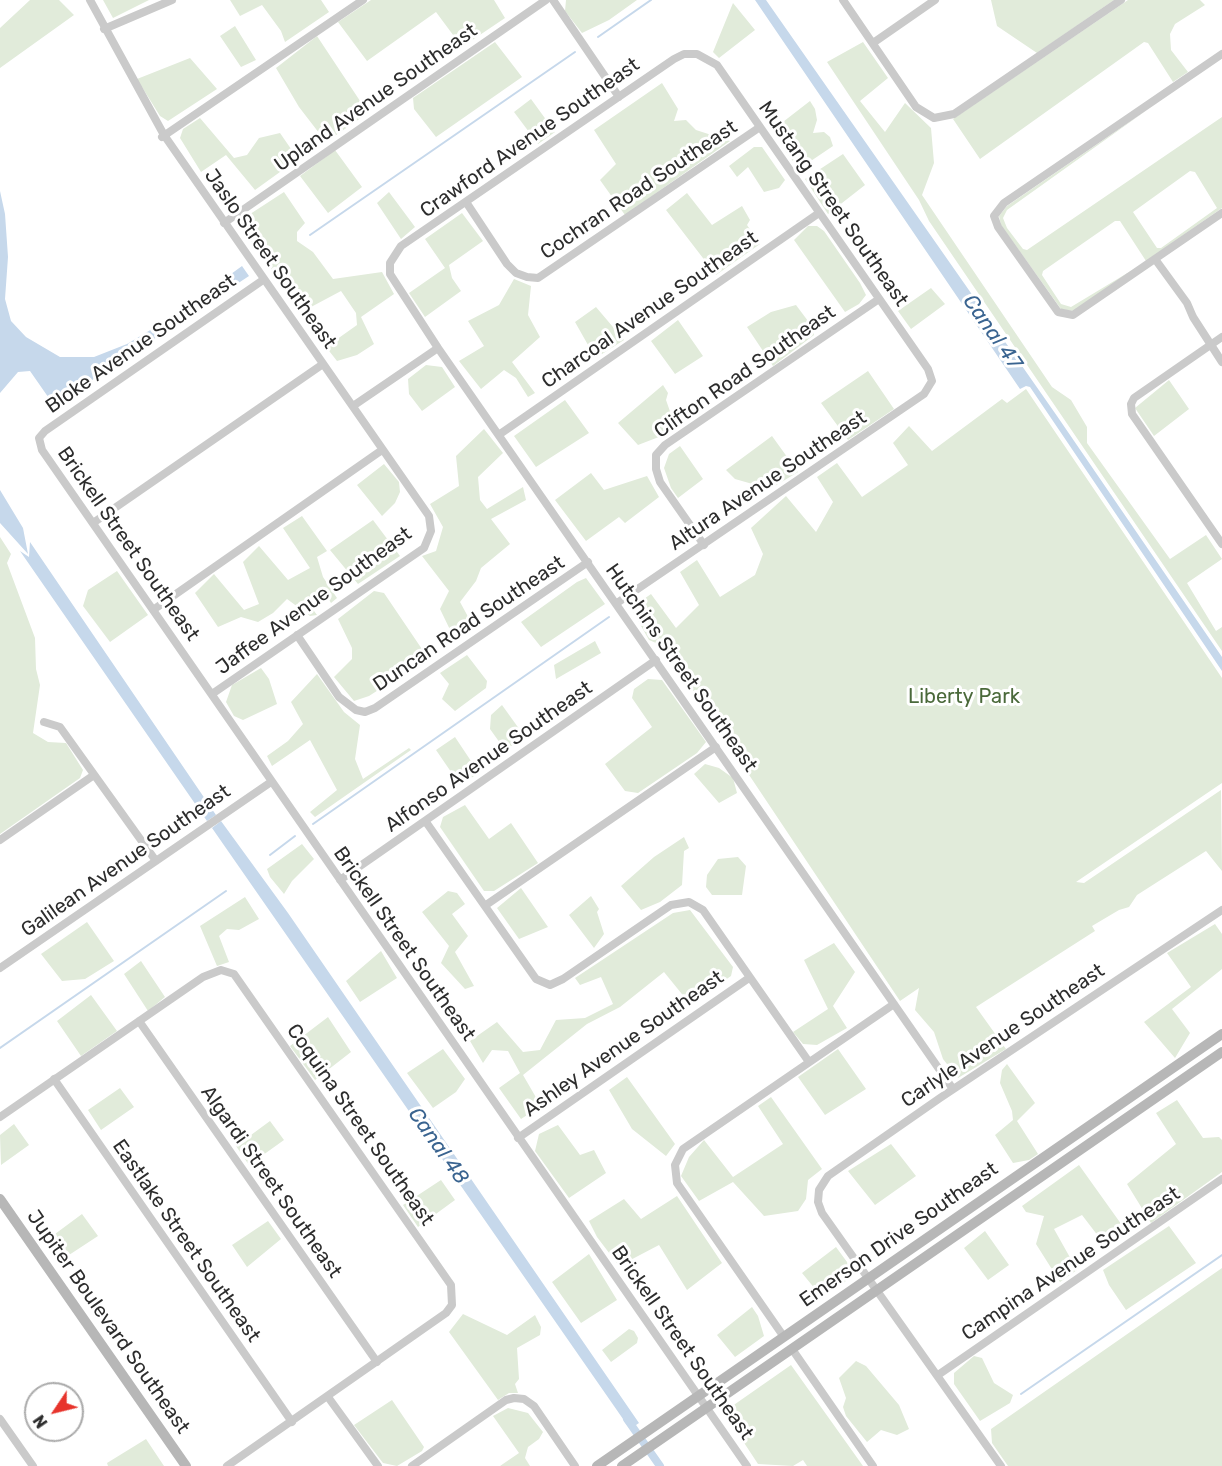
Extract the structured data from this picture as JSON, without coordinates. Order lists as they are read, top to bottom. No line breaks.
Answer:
{"streets":{"street":["Upland Avenue Southeast","Crawford Avenue Southeast","Cochran Road Southeast","Mustang Street Southeast","Jaslo Street Southeast","Charcoal Avenue Southeast","Bloke Avenue Southeast","Clifton Road Southeast","Altura Avenue Southeast","Brickell Street Southeast","Jaffee Avenue Southeast","Duncan Road Southeast","Hutchins Street Southeast","Alfonso Avenue Southeast","Galilean Avenue Southeast","Carlyle Avenue Southeast","Ashley Avenue Southeast","Coquina Street Southeast","Algardi Street Southeast","Emerson Drive Southeast","Eastlake Street Southeast","Campina Avenue Southeast","Jupiter Boulevard Southeast"]},"crossings":[["Upland Avenue Southeast","Jaslo Street Southeast"],["Crawford Avenue Southeast","Cochran Road Southeast"],["Crawford Avenue Southeast","Mustang Street Southeast"],["Crawford Avenue Southeast","Hutchins Street Southeast"],["Cochran Road Southeast","Mustang Street Southeast"],["Mustang Street Southeast","Charcoal Avenue Southeast"],["Mustang Street Southeast","Clifton Road Southeast"],["Mustang Street Southeast","Altura Avenue Southeast"],["Jaslo Street Southeast","Bloke Avenue Southeast"],["Jaslo Street Southeast","Jaffee Avenue Southeast"],["Charcoal Avenue Southeast","Hutchins Street Southeast"],["Bloke Avenue Southeast","Brickell Street Southeast"],["Clifton Road Southeast","Altura Avenue Southeast"],["Altura Avenue Southeast","Hutchins Street Southeast"],["Brickell Street Southeast","Jaffee Avenue Southeast"],["Brickell Street Southeast","Alfonso Avenue Southeast"],["Brickell Street Southeast","Galilean Avenue Southeast"],["Brickell Street Southeast","Ashley Avenue Southeast"],["Brickell Street Southeast","Emerson Drive Southeast"],["Jaffee Avenue Southeast","Duncan Road Southeast"],["Duncan Road Southeast","Hutchins Street Southeast"],["Hutchins Street Southeast","Alfonso Avenue Southeast"],["Hutchins Street Southeast","Carlyle Avenue Southeast"],["Carlyle Avenue Southeast","Emerson Drive Southeast"],["Coquina Street Southeast","Algardi Street Southeast"]],"water":["Canal 47","Canal 48"],"parks":["Liberty Park"],"north":"bottom left"}
